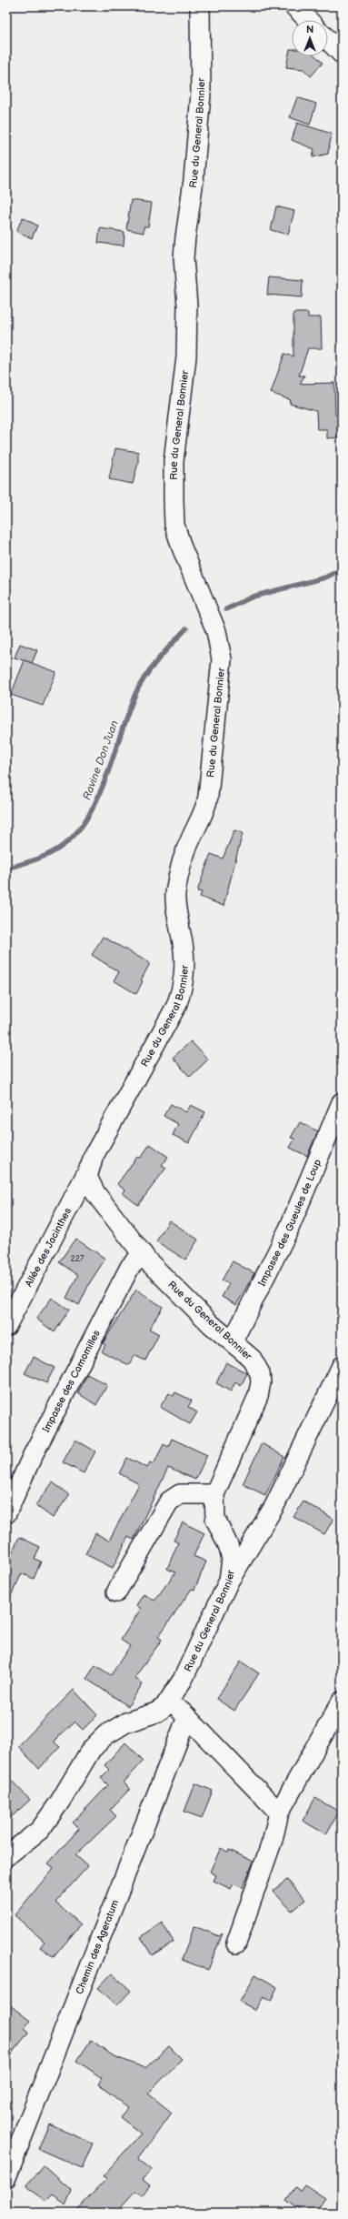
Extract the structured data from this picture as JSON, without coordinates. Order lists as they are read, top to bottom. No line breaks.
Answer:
{"streets":{"street":["Rue du General Bonnier","Impasse des Gueules de Loup","Allée des Jacinthes","Impasse des Camomilles","Chemin des Ageratum"]},"crossings":[["Rue du General Bonnier","Impasse des Gueules de Loup"],["Rue du General Bonnier","Allée des Jacinthes"],["Rue du General Bonnier","Impasse des Camomilles"]],"water":["Ravine Don Juan"],"house_numbers":["227"],"north":"top"}
